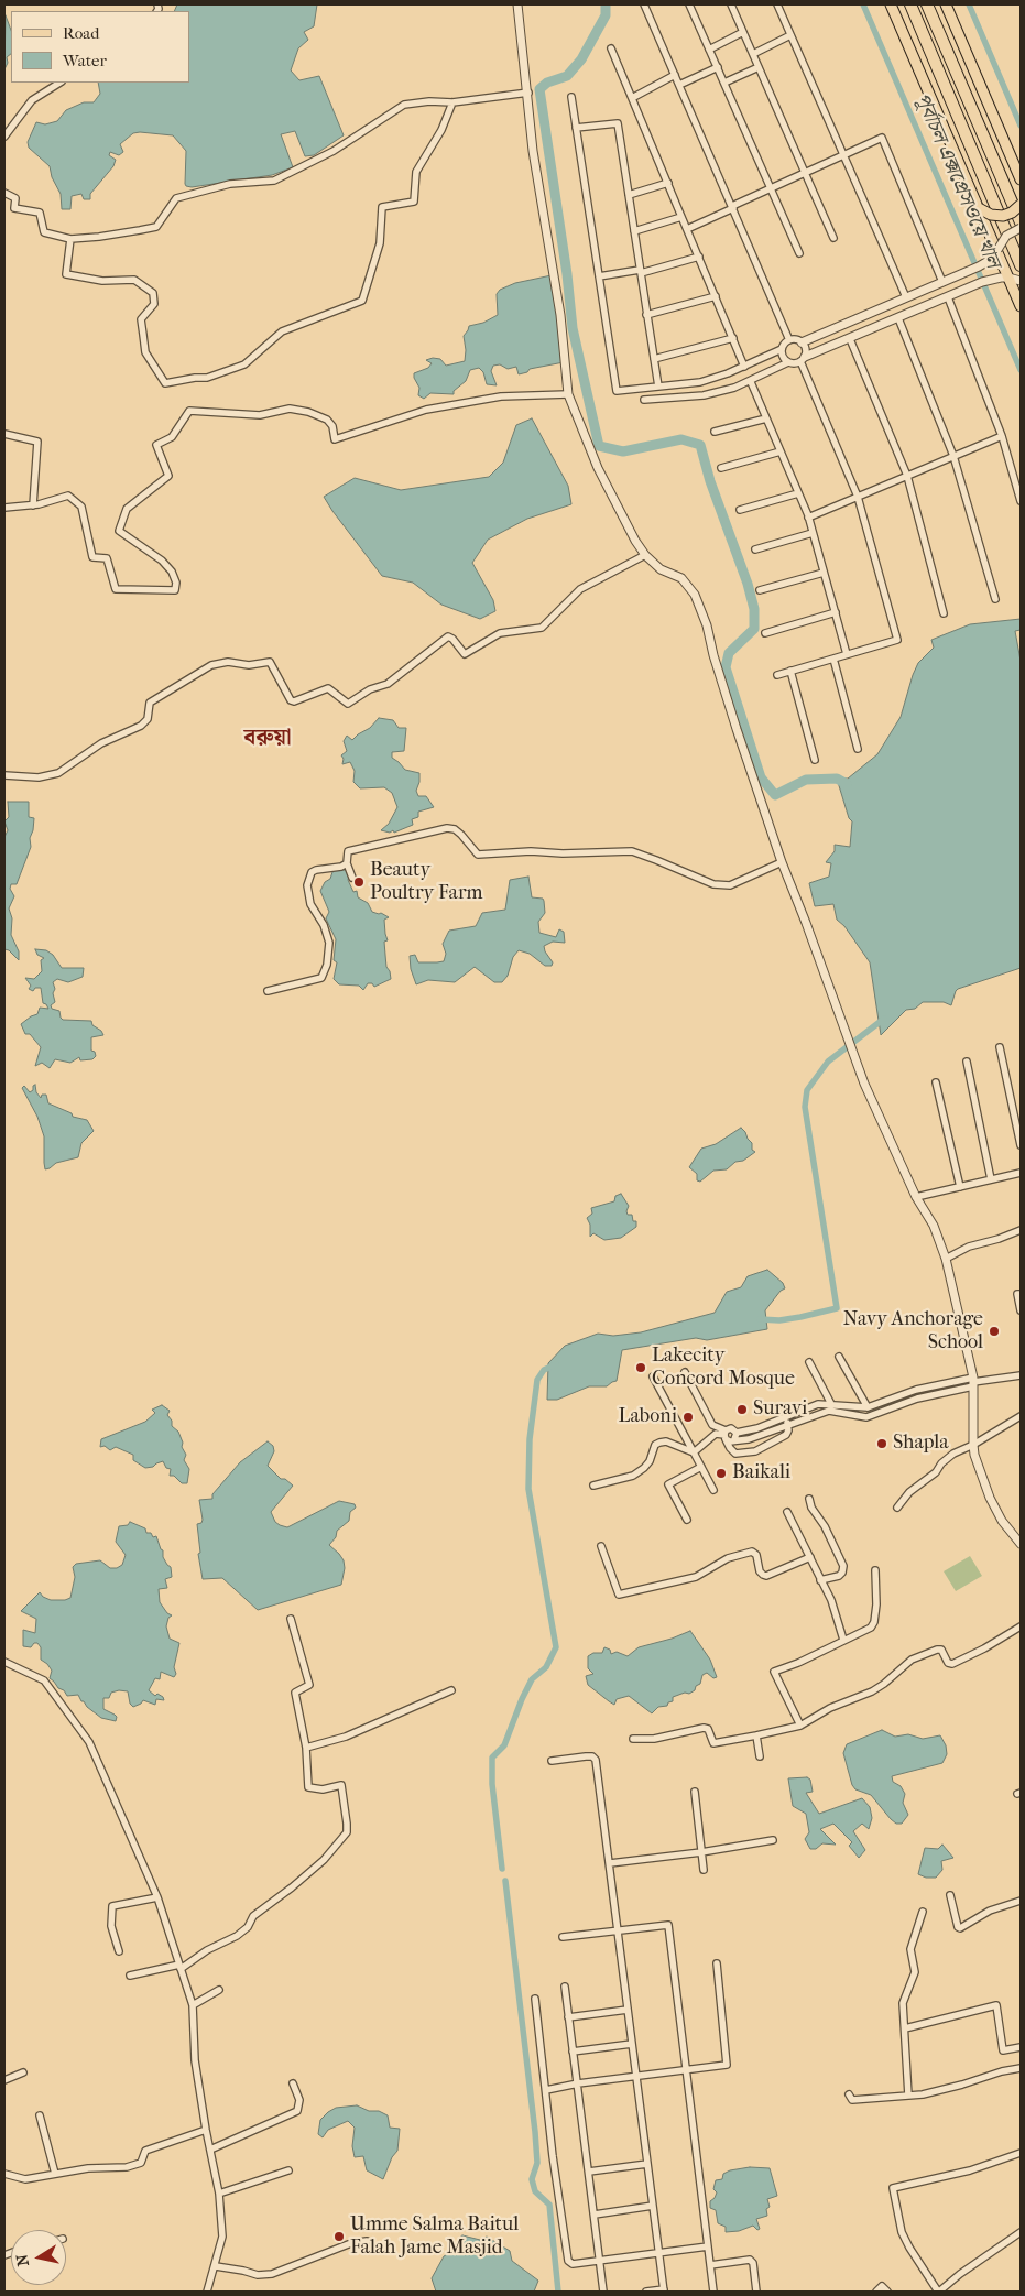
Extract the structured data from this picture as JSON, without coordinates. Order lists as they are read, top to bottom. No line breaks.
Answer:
{"districts":["বরুয়া"],"water":["পূর্বাচল এক্সপ্রেসওয়ে খাল"],"places":["Beauty Poultry Farm","Navy Anchorage School","Lakecity Concord Mosque","Suravi","Laboni","Shapla","Baikali","Umme Salma Baitul Falah Jame Masjid"],"legend":["Road","Water"],"north":"left"}
